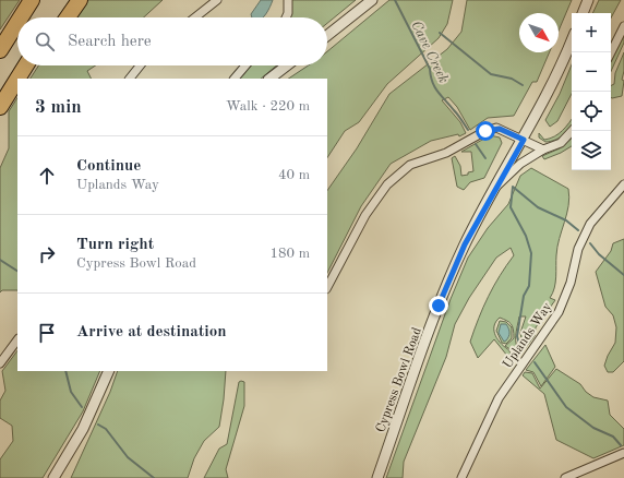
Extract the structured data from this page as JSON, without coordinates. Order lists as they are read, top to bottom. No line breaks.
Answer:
{"streets":{"street":["Uplands Way","Cypress Bowl Road"]},"water":["Cave Creek"],"north":"bottom right","page":{"map_buttons":["+","−"],"search":"Search here","heading":["3 min","Walk · 220 m"],"list":[["Continue","Uplands Way","40 m"],["Turn right","Cypress Bowl Road","180 m"],"Arrive at destination"]}}
